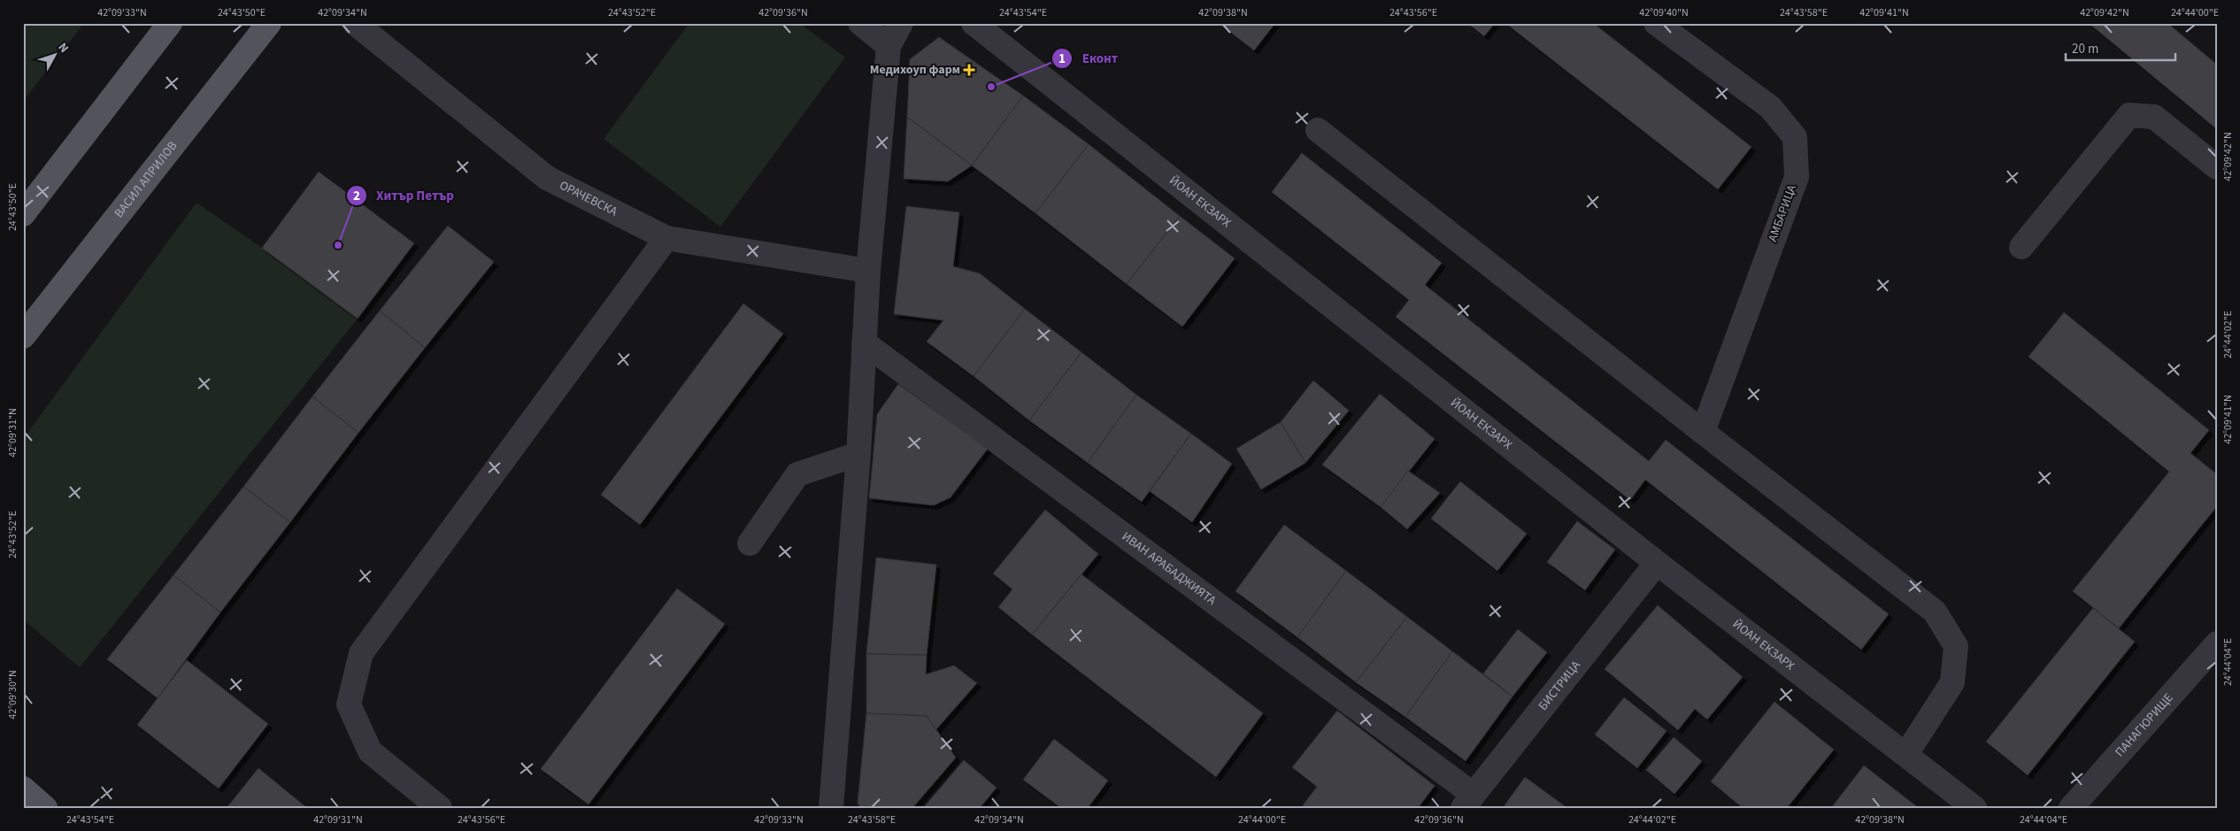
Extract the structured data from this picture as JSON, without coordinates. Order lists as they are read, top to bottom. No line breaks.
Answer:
{"streets":{"main road":["ВАСИЛ АПРИЛОВ"],"street":["ОРАЧЕВСКА","ЙОАН ЕКЗАРХ","АМБАРИЦА","ИВАН АРАБАДЖИЯТА","БИСТРИЦА","ПАНАГЮРИЩЕ"]},"crossings":[["ЙОАН ЕКЗАРХ","БИСТРИЦА"],["ИВАН АРАБАДЖИЯТА","БИСТРИЦА"]],"places":{"health":["Медихоуп фарм"],"other":["Еконт","Хитър Петър"]},"scale_bar":"20 m","north":"top right","coordinates":["42°09'33\"N","24°43'50\"E","42°09'34\"N","24°43'52\"E","42°09'36\"N","24°43'54\"E","42°09'38\"N","24°43'56\"E","42°09'40\"N","24°43'58\"E","42°09'41\"N","42°09'42\"N","24°44'00\"E","24°44'02\"E","42°09'31\"N","24°44'04\"E","42°09'30\"N"]}
